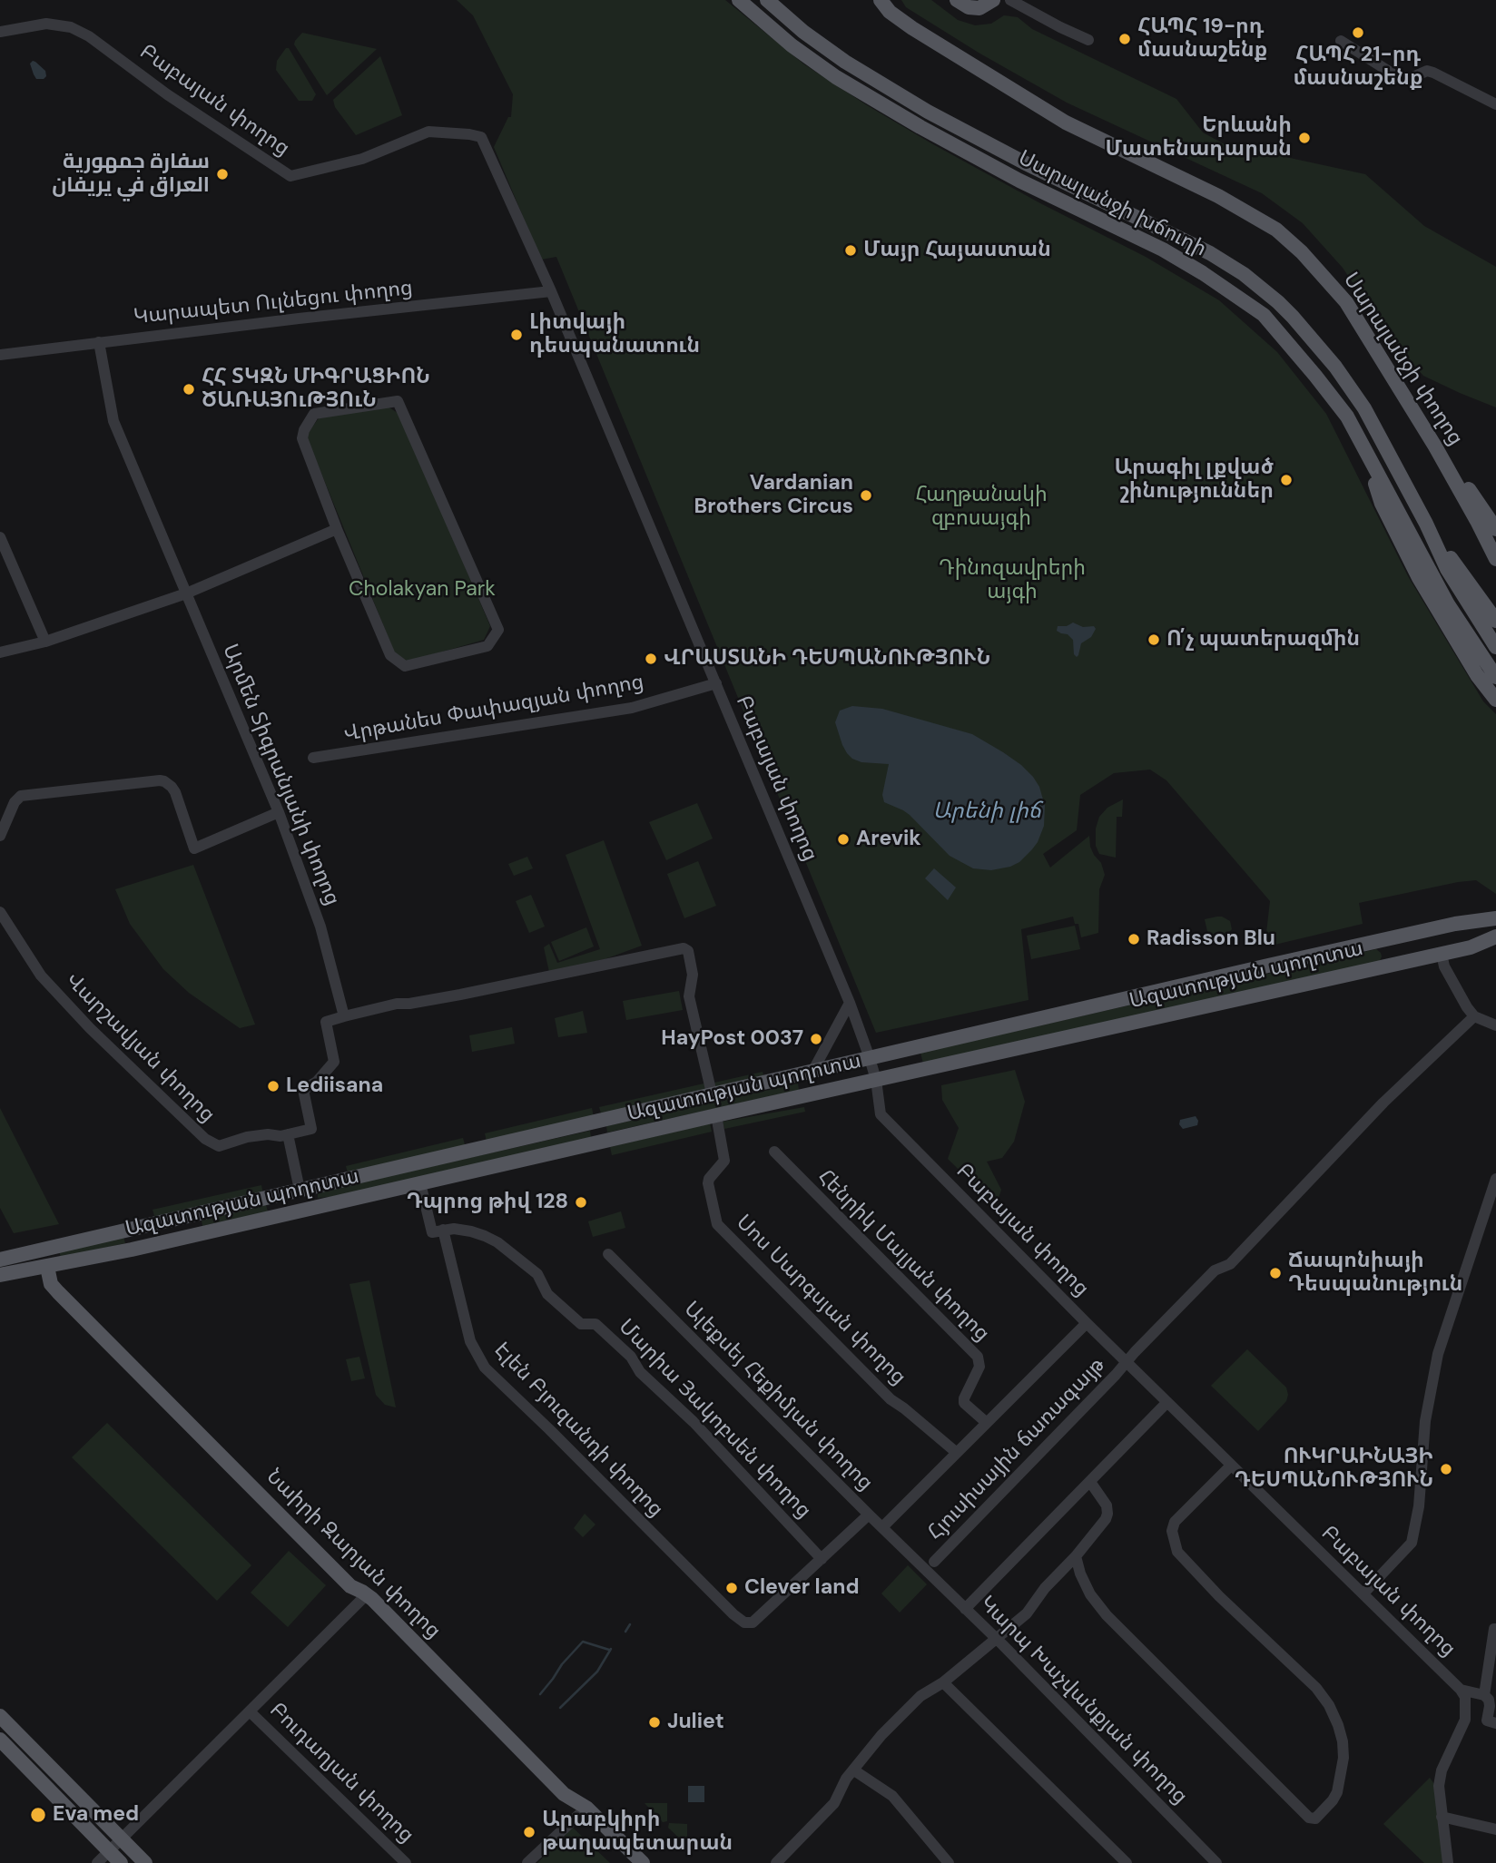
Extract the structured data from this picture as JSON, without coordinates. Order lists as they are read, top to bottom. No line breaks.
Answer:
{"streets":{"main road":["Սարալանջի խճուղի","Սարալանջի փողոց","Ազատության պողոտա","Նաիրի Զարյան փողոց"],"street":["Բաբայան փողոց","Կարապետ Ուլնեցու փողոց","Վրթանես Փափազյան փողոց","Արմեն Տիգրանյանի փողոց","Վարշավյան փողոց","Հենրիկ Մալյան փողոց","Սոս Սարգսյան փողոց","Ալեքսեյ Հեքիմյան փողոց","Մարիա Յակոբսեն փողոց","Էլեն Բյուզանդի փողոց","Հյուսիսային ճառագայթ","Կարպ Խաչվանքյան փողոց","Բուդաղյան փողոց"]},"crossings":[["Բաբայան փողոց","Կարապետ Ուլնեցու փողոց"],["Բաբայան փողոց","Վրթանես Փափազյան փողոց"],["Բաբայան փողոց","Ազատության պողոտա"],["Բաբայան փողոց","Հյուսիսային ճառագայթ"],["Կարապետ Ուլնեցու փողոց","Արմեն Տիգրանյանի փողոց"],["Ազատության պողոտա","Սոս Սարգսյան փողոց"],["Ազատության պողոտա","Նաիրի Զարյան փողոց"],["Ալեքսեյ Հեքիմյան փողոց","Կարպ Խաչվանքյան փողոց"],["Մարիա Յակոբսեն փողոց","Էլեն Բյուզանդի փողոց"]],"water":["Արենի լիճ"],"parks":["Հաղթանակի զբոսայգի","Դինոզավրերի այգի","Cholakyan Park"],"places":["ՀԱՊՀ 21-րդ մասնաշենք","ՀԱՊՀ 19-րդ մասնաշենք","Երևանի Մատենադարան","سفارة جمهورية العراق في يريفان","Մայր Հայաստան","Լիտվայի դեսպանատուն","ՀՀ ՏԿԶՆ ՄԻԳՐԱՑԻՈՆ ԾԱՌԱՅՈւԹՅՈւՆ","Արագիլ լքված շինություններ","Vardanian Brothers Circus","Ո՛չ պատերազմին","ՎՐԱՍՏԱՆԻ ԴԵՍՊԱՆՈՒԹՅՈՒՆ","Arevik","Radisson Blu","HayPost 0037","Lediisana","Դպրոց թիվ 128","Ճապոնիայի Դեսպանություն","ՈՒԿՐԱԻՆԱՅԻ ԴԵՍՊԱՆՈՒԹՅՈՒՆ","Clever land","Juliet","Eva med","Արաբկիրի թաղապետարան"]}
